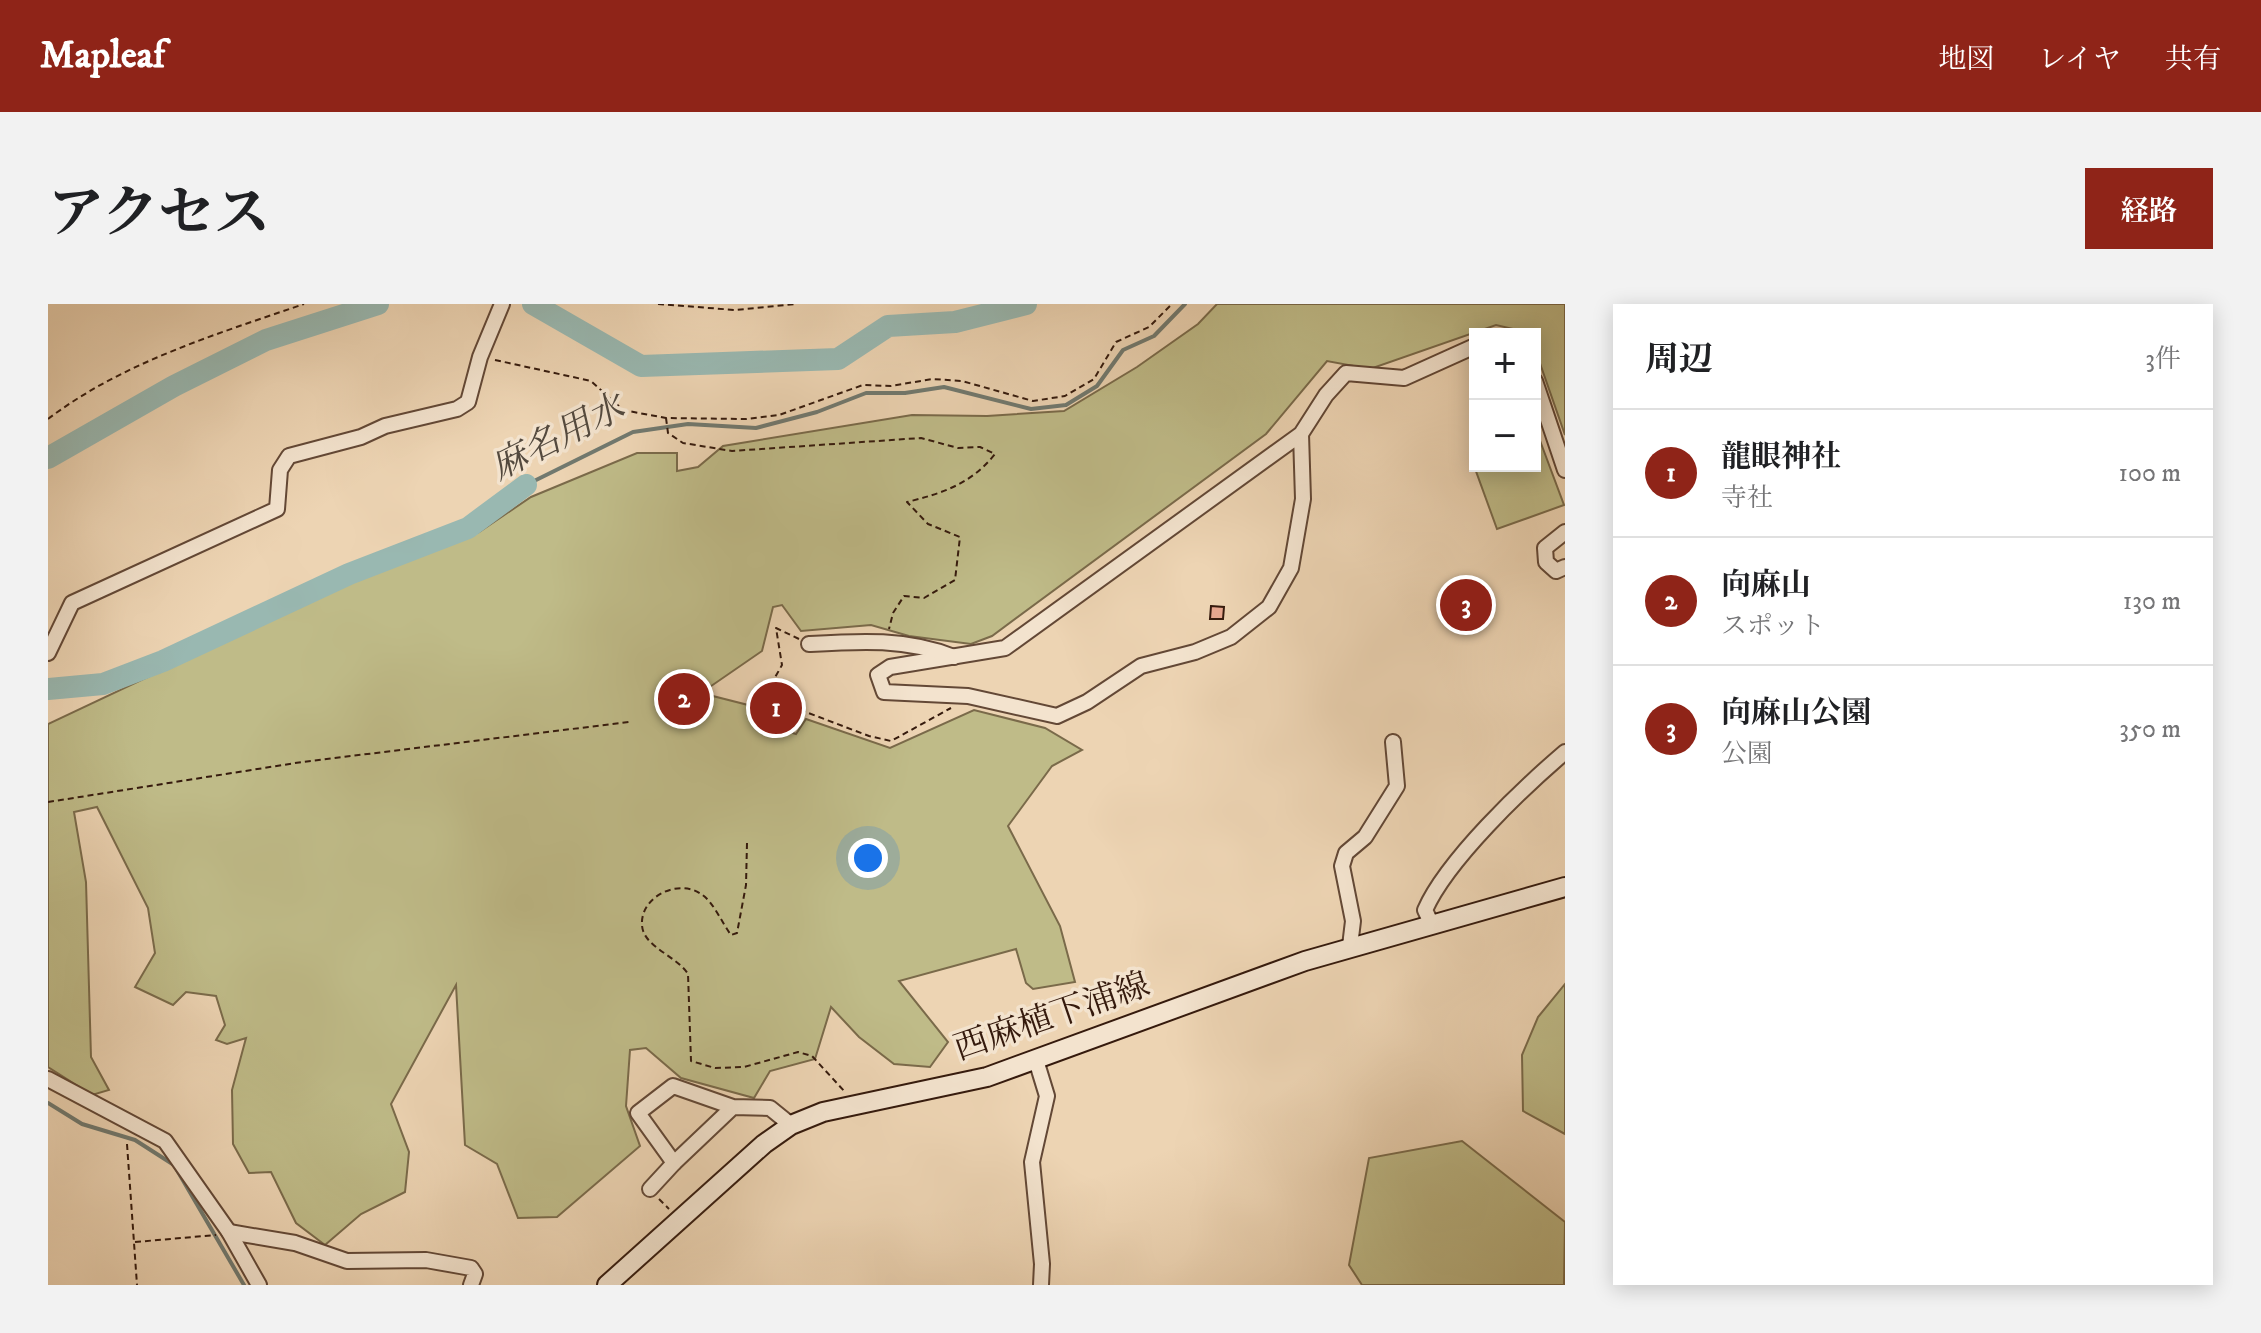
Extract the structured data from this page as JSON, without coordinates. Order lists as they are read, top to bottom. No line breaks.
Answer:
{"streets":{"main road":["西麻植下浦線"]},"water":["麻名用水"],"page":{"header":"Mapleaf","nav":["地図","レイヤ","共有"],"title":"アクセス","buttons":"経路","heading":["周辺","3件"],"map_buttons":["+","−"],"list":[{"mark":"1","name":"龍眼神社","note":"寺社","value":"100 m"},{"mark":"2","name":"向麻山","note":"スポット","value":"130 m"},{"mark":"3","name":"向麻山公園","note":"公園","value":"350 m"}],"pins":["3","2","1"]}}
